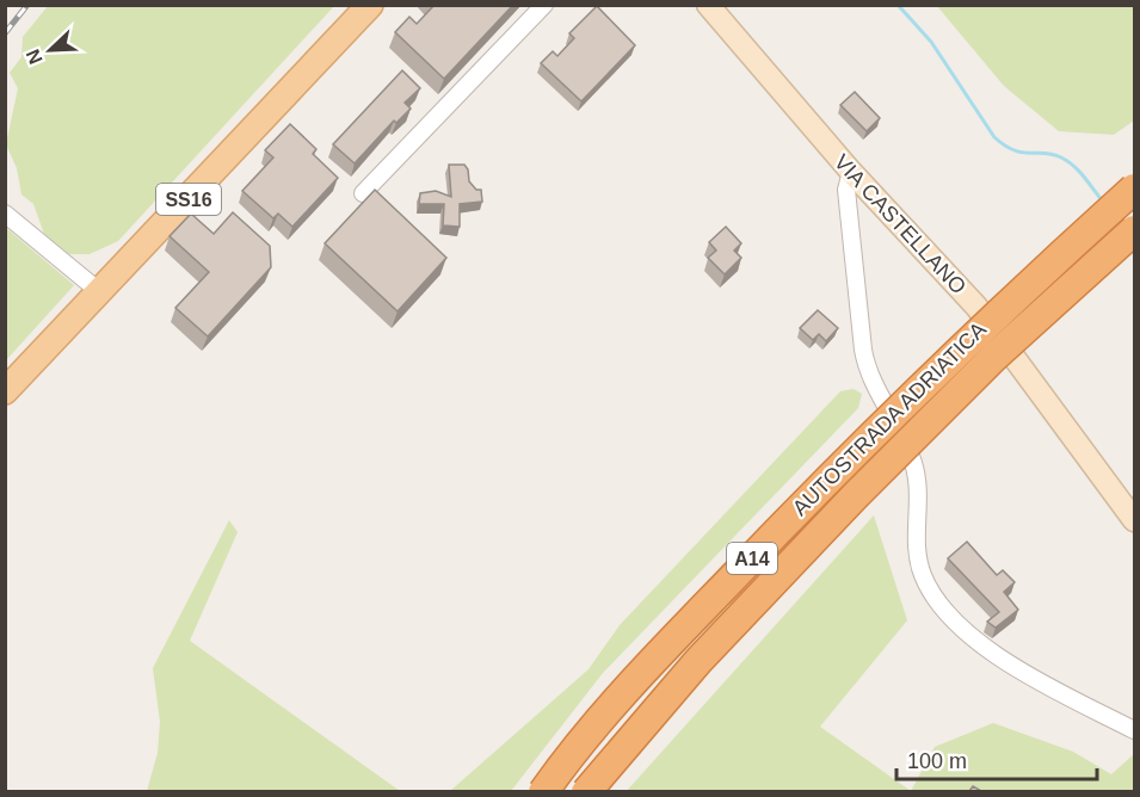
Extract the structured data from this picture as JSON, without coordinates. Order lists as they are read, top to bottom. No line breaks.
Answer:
{"streets":{"highway":["AUTOSTRADA ADRIATICA","A14"],"main road":["SS16"],"street":["VIA CASTELLANO"]},"scale_bar":"100 m","north":"bottom left"}
